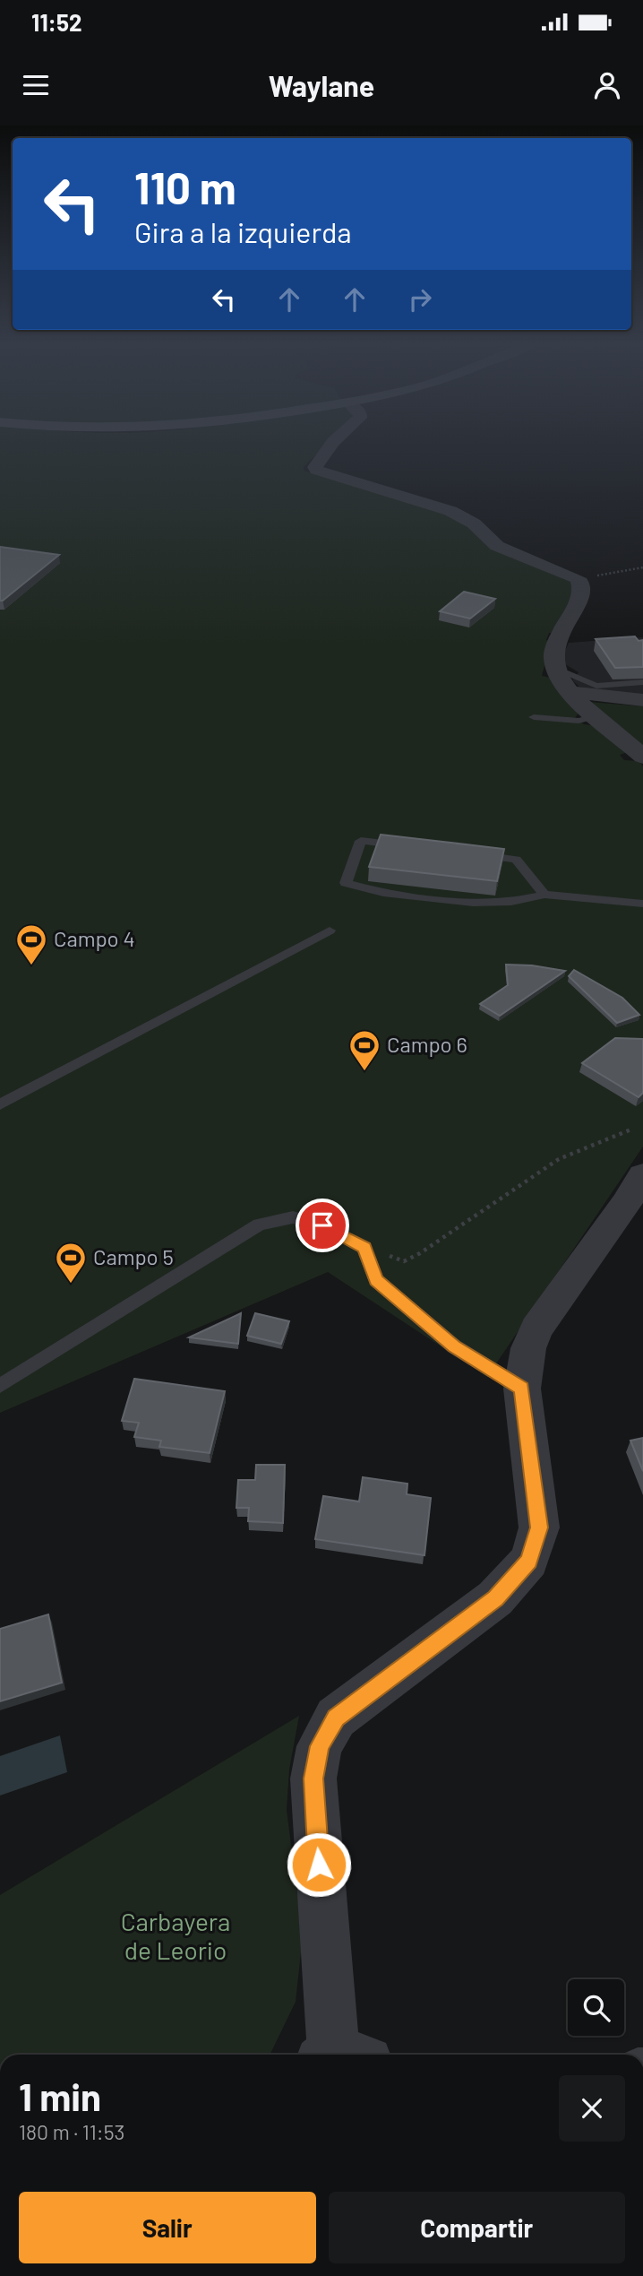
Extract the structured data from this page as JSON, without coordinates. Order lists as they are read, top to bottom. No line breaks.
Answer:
{"parks":["Carbayera de Leorio"],"places":{"sports":["Campo 4","Campo 6","Campo 5"]},"page":{"status":"11:52","header":"Waylane","turn":["110 m","Gira a la izquierda"],"heading":["1 min","180 m · 11:53"],"buttons":["Salir","Compartir"]}}
